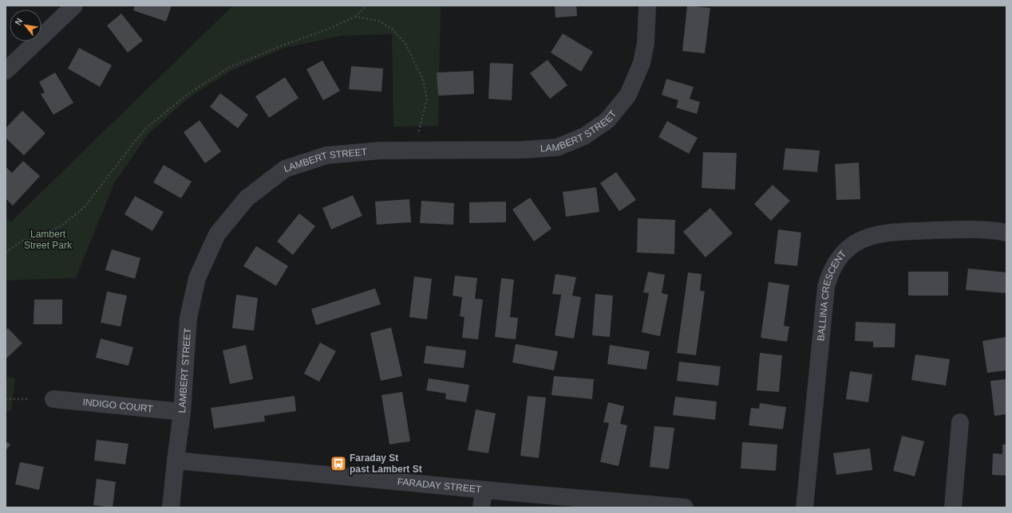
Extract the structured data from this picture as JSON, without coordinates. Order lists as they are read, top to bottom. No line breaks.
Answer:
{"streets":{"street":["LAMBERT STREET","BALLINA CRESCENT","INDIGO COURT","FARADAY STREET"]},"crossings":[["LAMBERT STREET","INDIGO COURT"],["LAMBERT STREET","FARADAY STREET"]],"parks":["Lambert Street Park"],"places":{"bus stop":["Faraday St past Lambert St"]},"north":"top left"}
